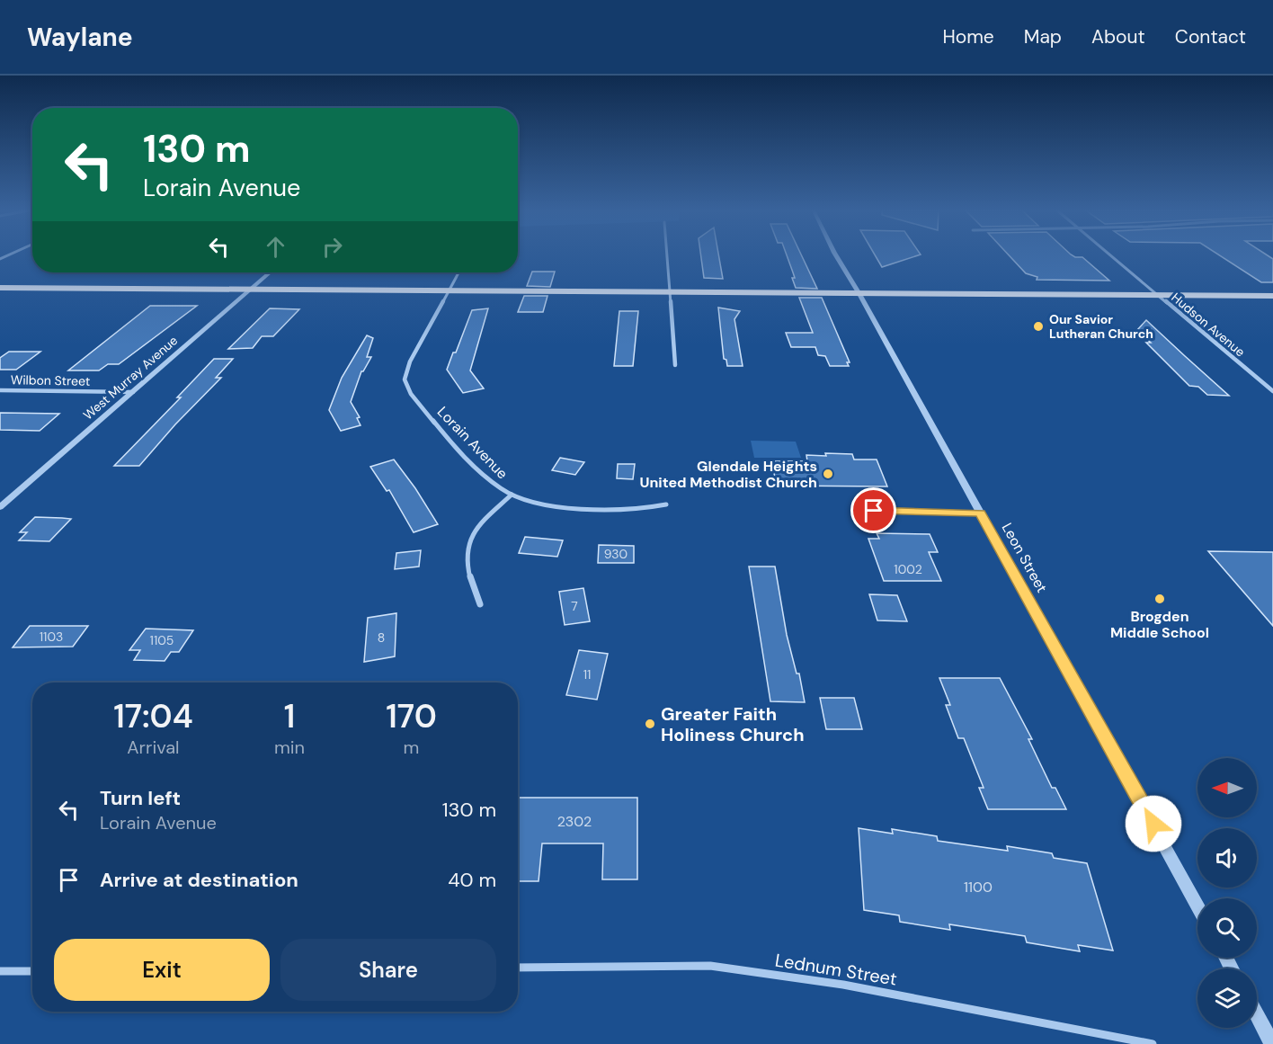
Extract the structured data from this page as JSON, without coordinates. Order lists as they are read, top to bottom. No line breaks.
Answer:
{"streets":{"street":["Hudson Avenue","West Murray Avenue","Wilbon Street","Lorain Avenue","Leon Street","Lednum Street"]},"crossings":[["West Murray Avenue","Wilbon Street"]],"places":["Our Savior Lutheran Church","Glendale Heights United Methodist Church","Brogden Middle School","Greater Faith Holiness Church"],"house_numbers":["930","1002","7","1103","8","1105","11","2302","1100"],"north":"left","page":{"header":"Waylane","nav":["Home","Map","About","Contact"],"turn":["130 m","Lorain Avenue"],"eta":["17:04","Arrival","1","min","170","m"],"list":[{"name":"Turn left","note":"Lorain Avenue","value":"130 m"},{"name":"Arrive at destination","value":"40 m"}],"buttons":["Exit","Share"]}}
